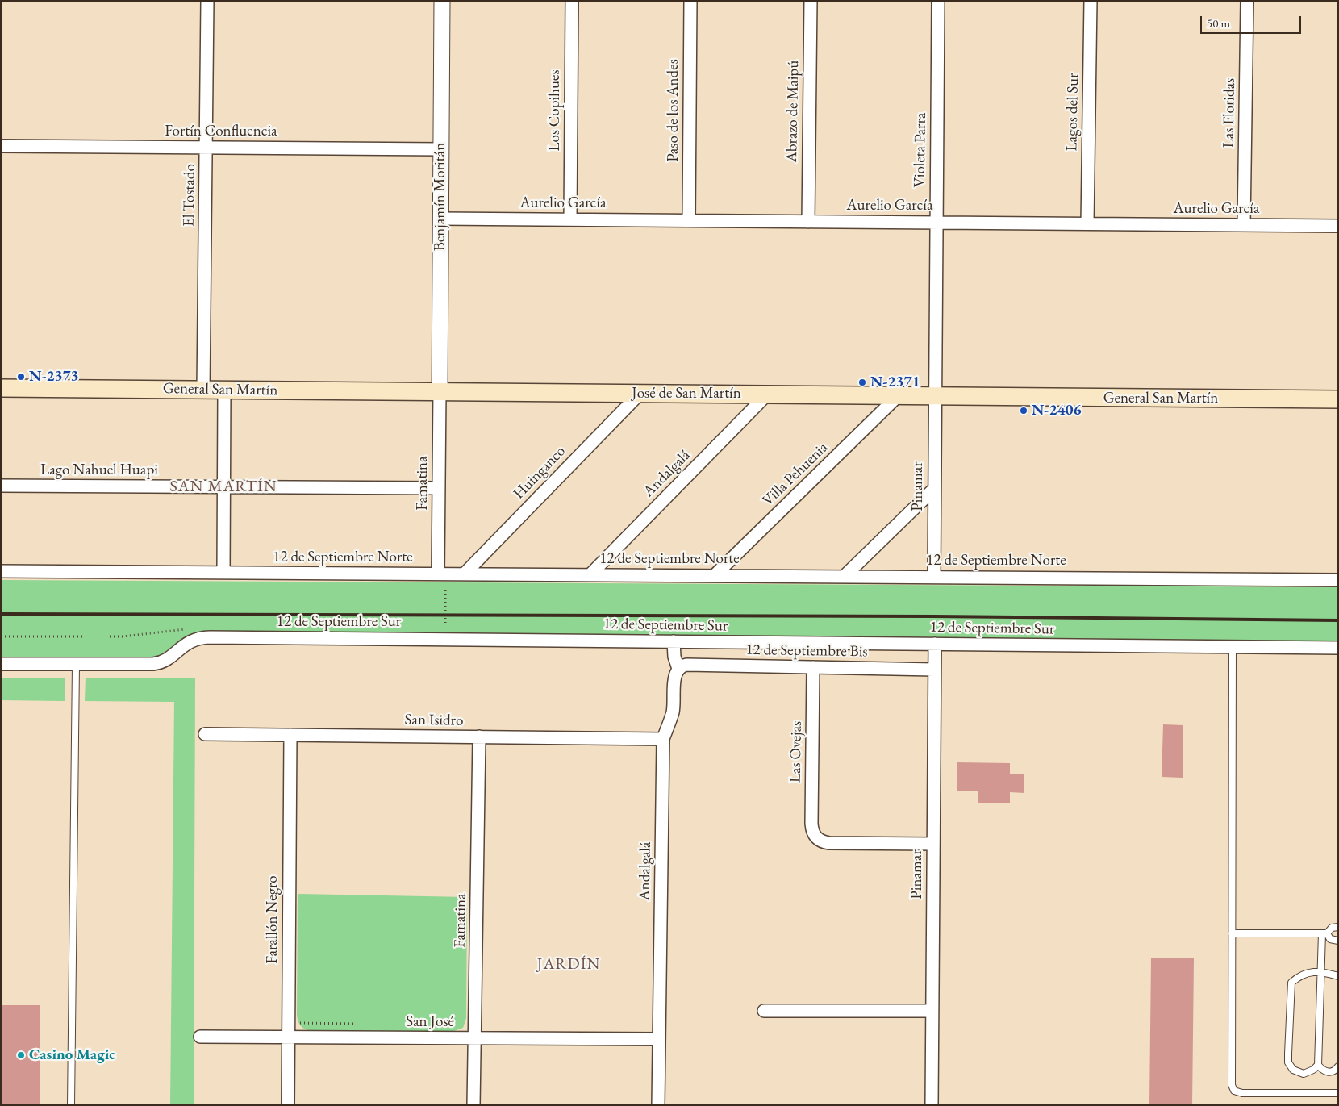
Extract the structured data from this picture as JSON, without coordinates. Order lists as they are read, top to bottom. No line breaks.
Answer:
{"streets":{"main road":["General San Martín","José de San Martín"],"street":["Los Copihues","Paso de los Andes","Abrazo de Maipú","Lagos del Sur","Las Floridas","Fortín Confluencia","Violeta Parra","El Tostado","Benjamín Moritán","Aurelio García","Lago Nahuel Huapi","Huinganco","Andalgalá","Villa Pehuenia","Famatina","Pinamar","12 de Septiembre Norte","12 de Septiembre Sur","12 de Septiembre Bis","San Isidro","Las Ovejas","Farallón Negro","San José"]},"crossings":[["Los Copihues","Aurelio García"],["Paso de los Andes","Aurelio García"],["Abrazo de Maipú","Aurelio García"],["Lagos del Sur","Aurelio García"],["Las Floridas","Aurelio García"],["Fortín Confluencia","El Tostado"],["Fortín Confluencia","Benjamín Moritán"],["Violeta Parra","Aurelio García"],["Violeta Parra","General San Martín"],["Violeta Parra","José de San Martín"],["Violeta Parra","Pinamar"],["El Tostado","General San Martín"],["Benjamín Moritán","Aurelio García"],["Benjamín Moritán","General San Martín"],["Benjamín Moritán","José de San Martín"],["Benjamín Moritán","Famatina"],["General San Martín","José de San Martín"],["General San Martín","Famatina"],["General San Martín","Pinamar"],["José de San Martín","Huinganco"],["José de San Martín","Andalgalá"],["José de San Martín","Villa Pehuenia"],["José de San Martín","Famatina"],["José de San Martín","Pinamar"],["Lago Nahuel Huapi","Famatina"],["Huinganco","12 de Septiembre Norte"],["Andalgalá","12 de Septiembre Norte"],["Andalgalá","12 de Septiembre Bis"],["Andalgalá","San Isidro"],["Andalgalá","San José"],["Villa Pehuenia","12 de Septiembre Norte"],["Famatina","12 de Septiembre Norte"],["Famatina","San Isidro"],["Famatina","San José"],["Pinamar","12 de Septiembre Norte"],["Pinamar","12 de Septiembre Sur"],["Pinamar","12 de Septiembre Bis"],["Pinamar","Las Ovejas"],["12 de Septiembre Bis","Las Ovejas"],["San Isidro","Farallón Negro"],["Farallón Negro","San José"]],"districts":["SAN MARTÍN","JARDÍN"],"places":["N-2373","N-2371","N-2406","Casino Magic"],"scale_bar":"50 m"}
